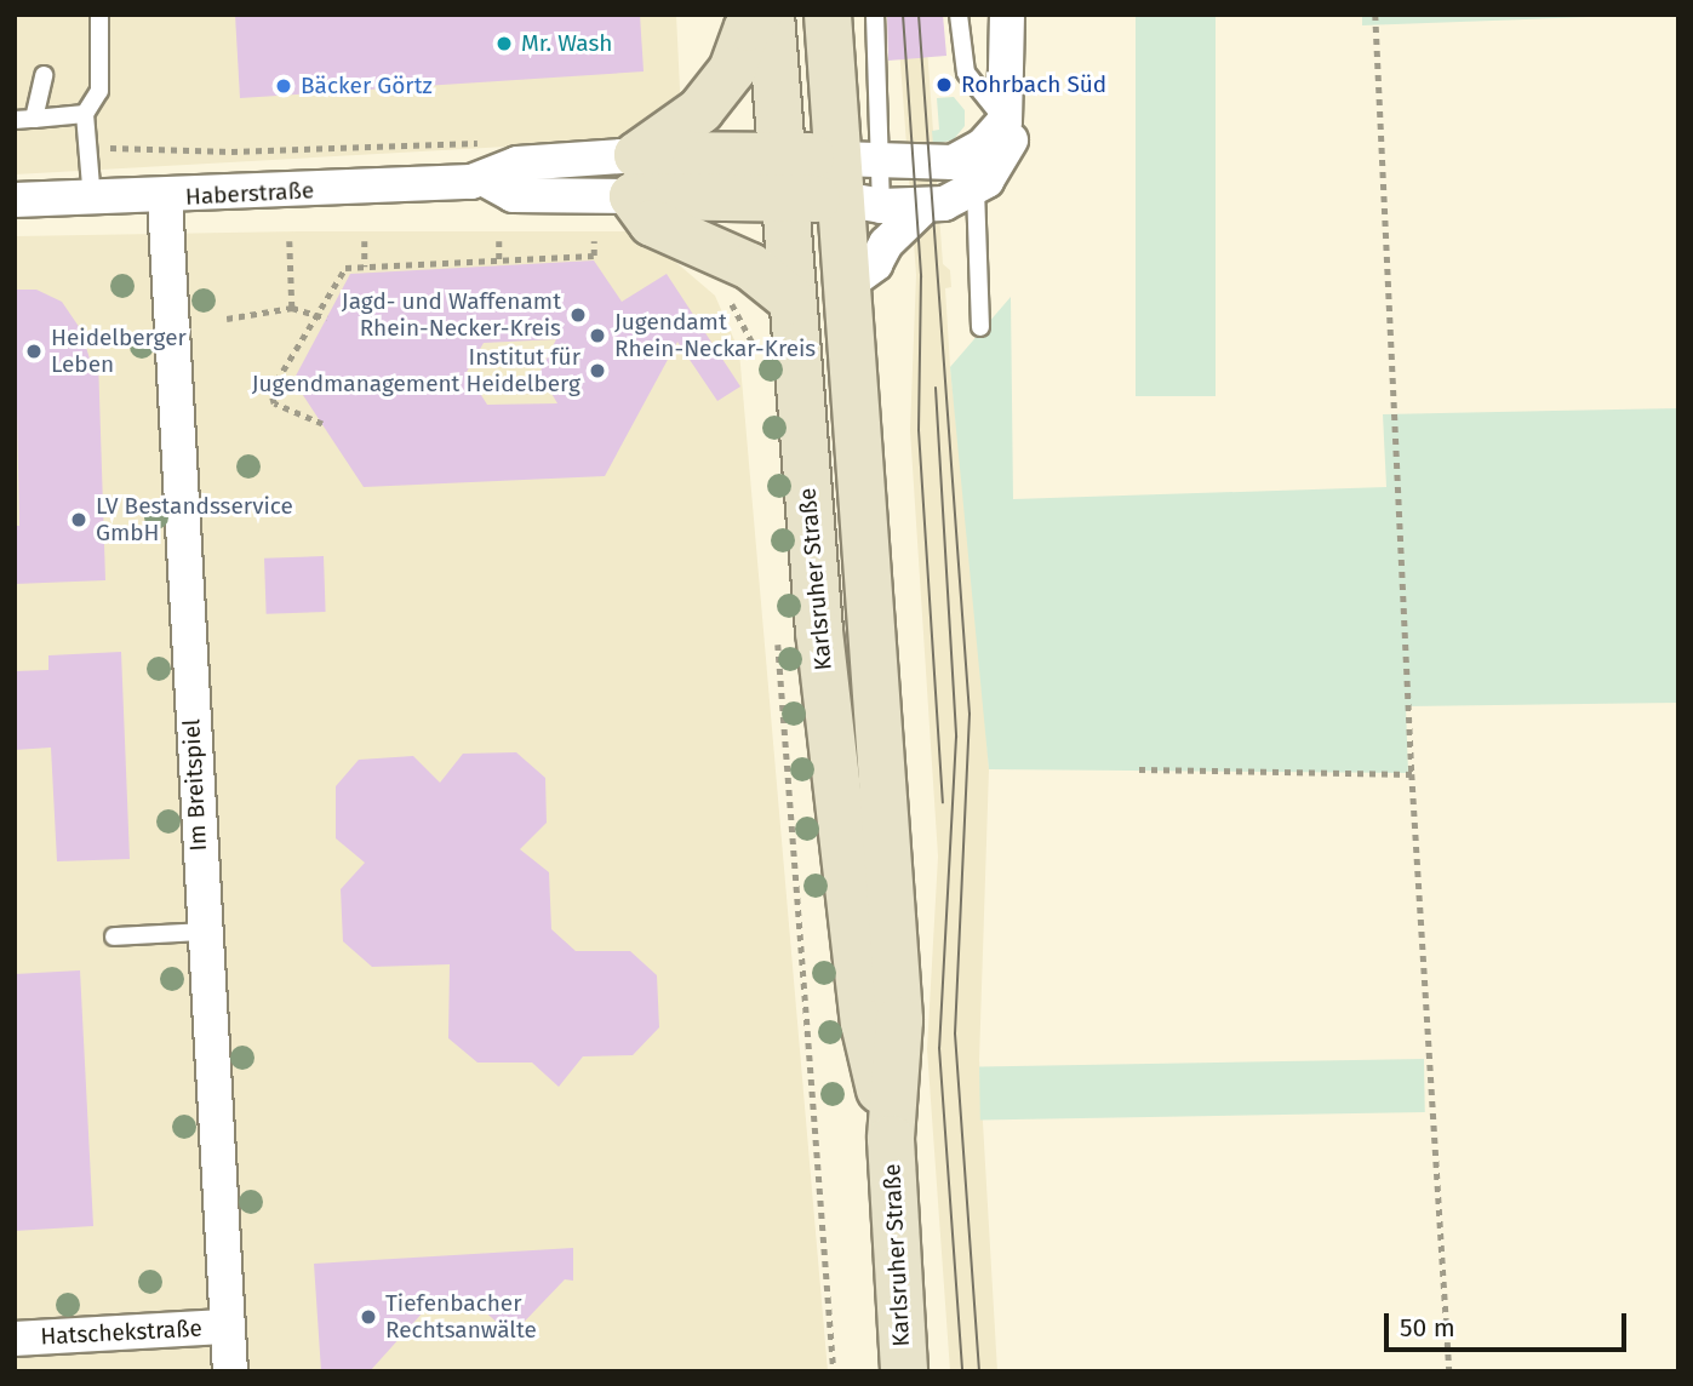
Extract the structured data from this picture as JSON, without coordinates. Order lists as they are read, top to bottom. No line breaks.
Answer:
{"streets":{"main road":["Karlsruher Straße"],"street":["Haberstraße","Im Breitspiel","Hatschekstraße"]},"crossings":[["Haberstraße","Im Breitspiel"],["Im Breitspiel","Hatschekstraße"]],"places":["Mr. Wash","Rohrbach Süd","Bäcker Görtz","Jagd- und Waffenamt Rhein-Necker-Kreis","Jugendamt Rhein-Neckar-Kreis","Heidelberger Leben","Institut für Jugendmanagement Heidelberg","LV Bestandsservice GmbH","Tiefenbacher Rechtsanwälte"],"scale_bar":"50 m"}
